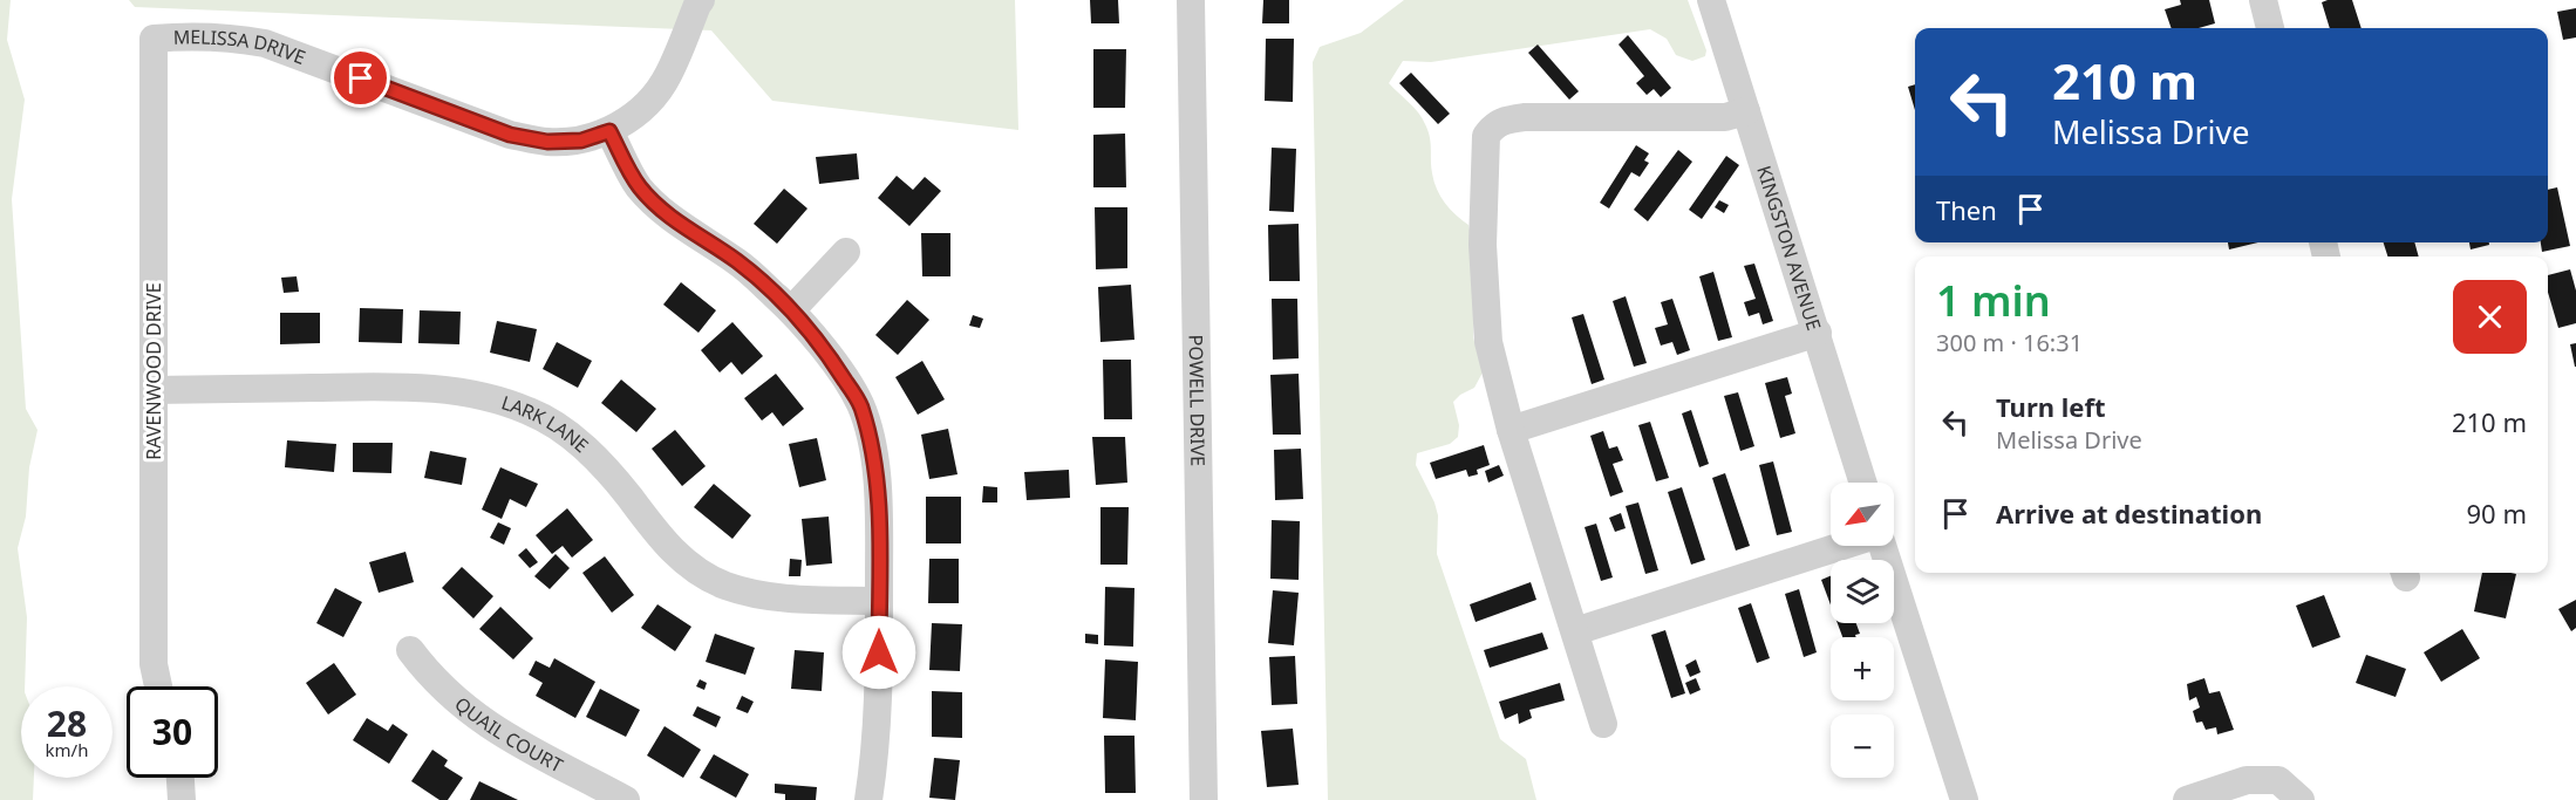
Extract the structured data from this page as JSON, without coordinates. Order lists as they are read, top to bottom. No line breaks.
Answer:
{"streets":{"street":["MELISSA DRIVE","KINGSTON AVENUE","RAVENWOOD DRIVE","POWELL DRIVE","LARK LANE","QUAIL COURT"]},"crossings":[["MELISSA DRIVE","RAVENWOOD DRIVE"],["RAVENWOOD DRIVE","LARK LANE"]],"north":"bottom left","page":{"turn":["210 m","Melissa Drive"],"then":"Then","heading":["1 min","300 m · 16:31"],"list":[{"name":"Turn left","note":"Melissa Drive","value":"210 m"},{"name":"Arrive at destination","value":"90 m"}],"map_buttons":["+","−"],"speed":"28 km/h","limit":"30"}}
